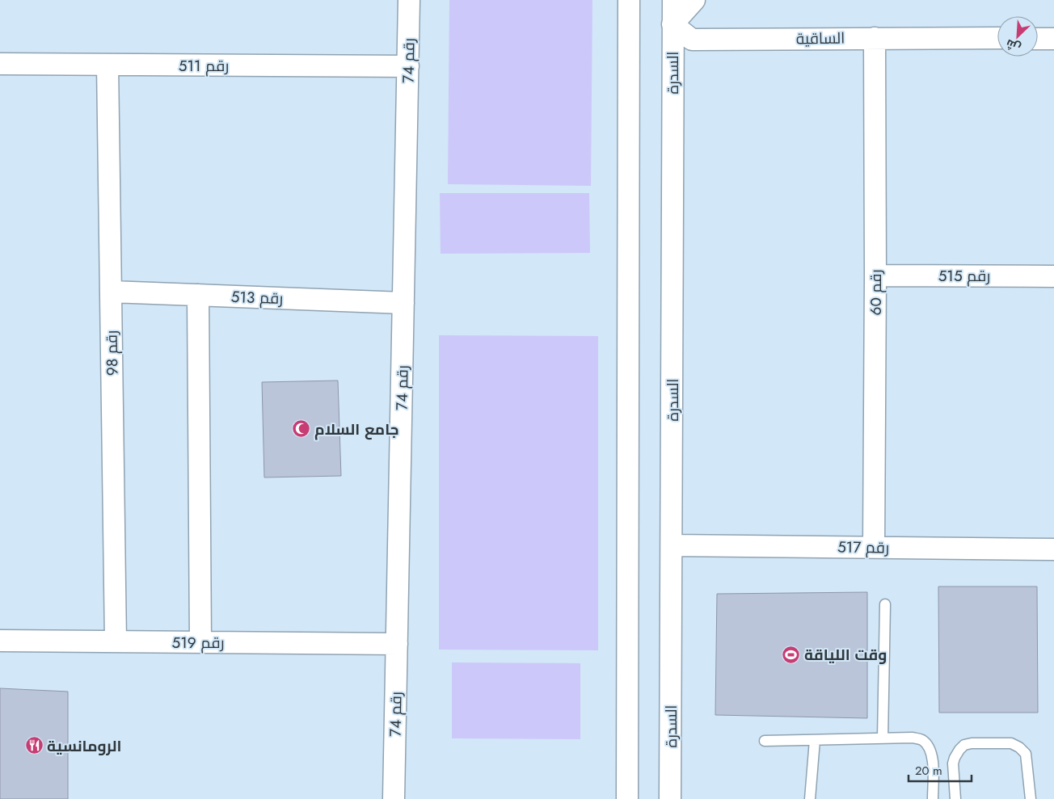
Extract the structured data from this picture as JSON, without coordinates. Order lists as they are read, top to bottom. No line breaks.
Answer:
{"streets":{"street":["الساقية","رقم 74","رقم 511","السدرة","رقم 515","رقم 60","رقم 513","رقم 98","رقم 517","رقم 519"]},"crossings":[["الساقية","السدرة"],["الساقية","رقم 60"],["رقم 74","رقم 511"],["رقم 74","رقم 513"],["رقم 74","رقم 519"],["رقم 511","رقم 98"],["السدرة","رقم 517"],["رقم 515","رقم 60"],["رقم 60","رقم 517"],["رقم 513","رقم 98"],["رقم 98","رقم 519"]],"places":{"mosque":["جامع السلام"],"sports":["وقت اللياقة"],"restaurant":["الرومانسية"]},"scale_bar":"20 m","north":"bottom left"}
